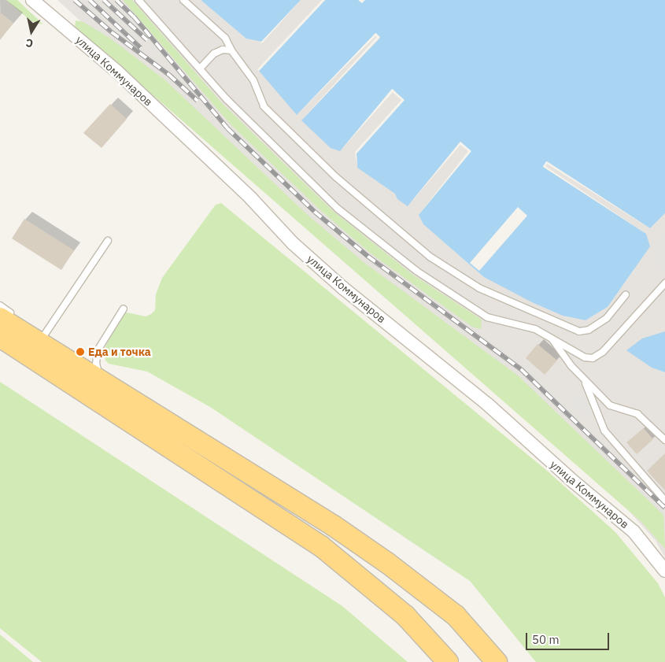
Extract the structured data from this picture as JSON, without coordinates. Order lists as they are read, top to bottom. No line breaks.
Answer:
{"streets":{"street":["улица Коммунаров"]},"places":["Еда и точка"],"scale_bar":"50 m","north":"bottom"}
